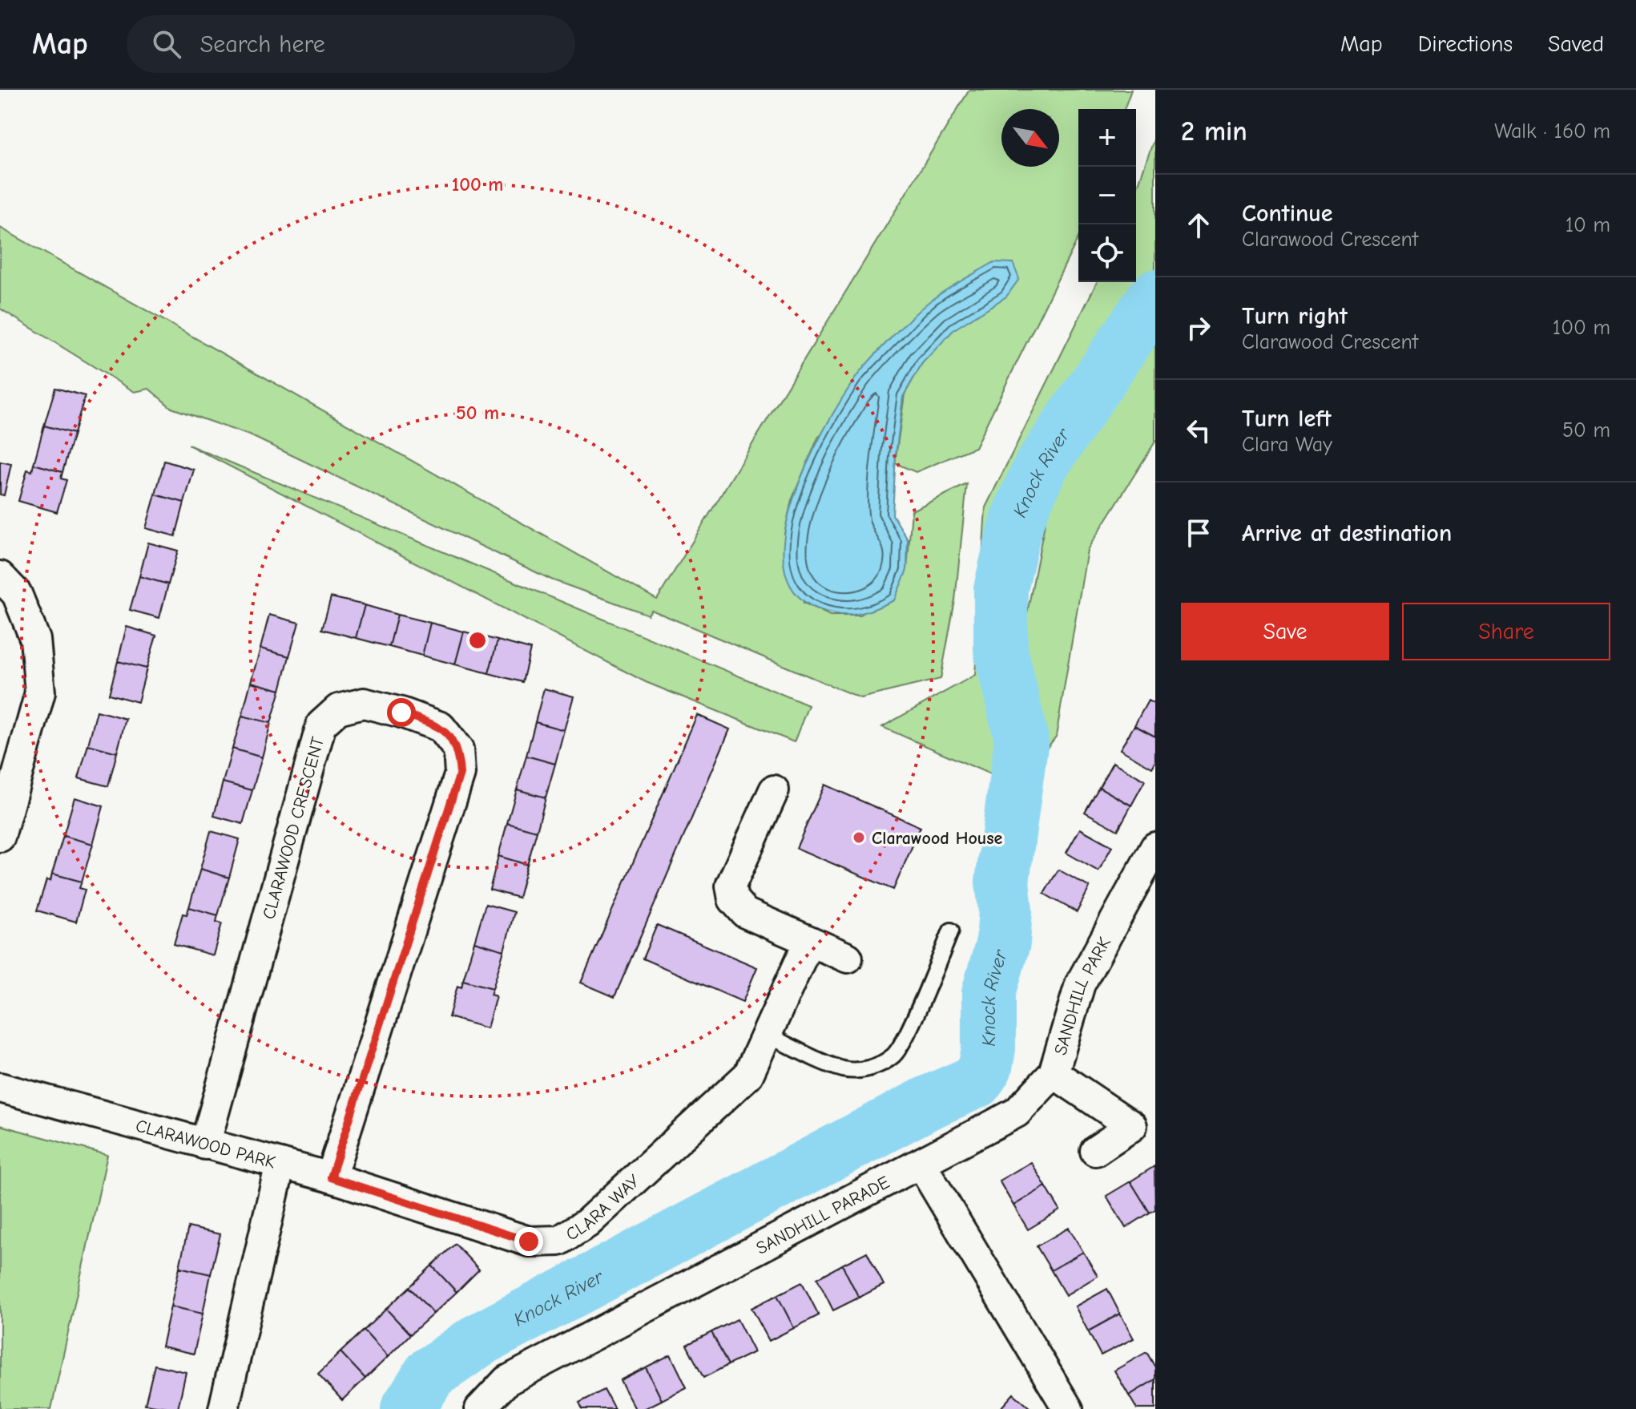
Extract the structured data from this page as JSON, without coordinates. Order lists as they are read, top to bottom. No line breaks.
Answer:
{"streets":{"street":["CLARAWOOD CRESCENT","SANDHILL PARK","CLARAWOOD PARK","CLARA WAY","SANDHILL PARADE"]},"crossings":[["CLARAWOOD CRESCENT","CLARAWOOD PARK"],["CLARAWOOD CRESCENT","CLARA WAY"],["SANDHILL PARK","SANDHILL PARADE"],["CLARAWOOD PARK","CLARA WAY"]],"water":["Knock River"],"places":["Clarawood House"],"north":"bottom right","page":{"header":"Map","search":"Search here","nav":["Map","Directions","Saved"],"heading":["2 min","Walk · 160 m"],"map_buttons":["+","−"],"list":[["Continue","Clarawood Crescent","10 m"],["Turn right","Clarawood Crescent","100 m"],["Turn left","Clara Way","50 m"],"Arrive at destination"],"buttons":["Save","Share"]},"rings":["100 m","50 m"]}
